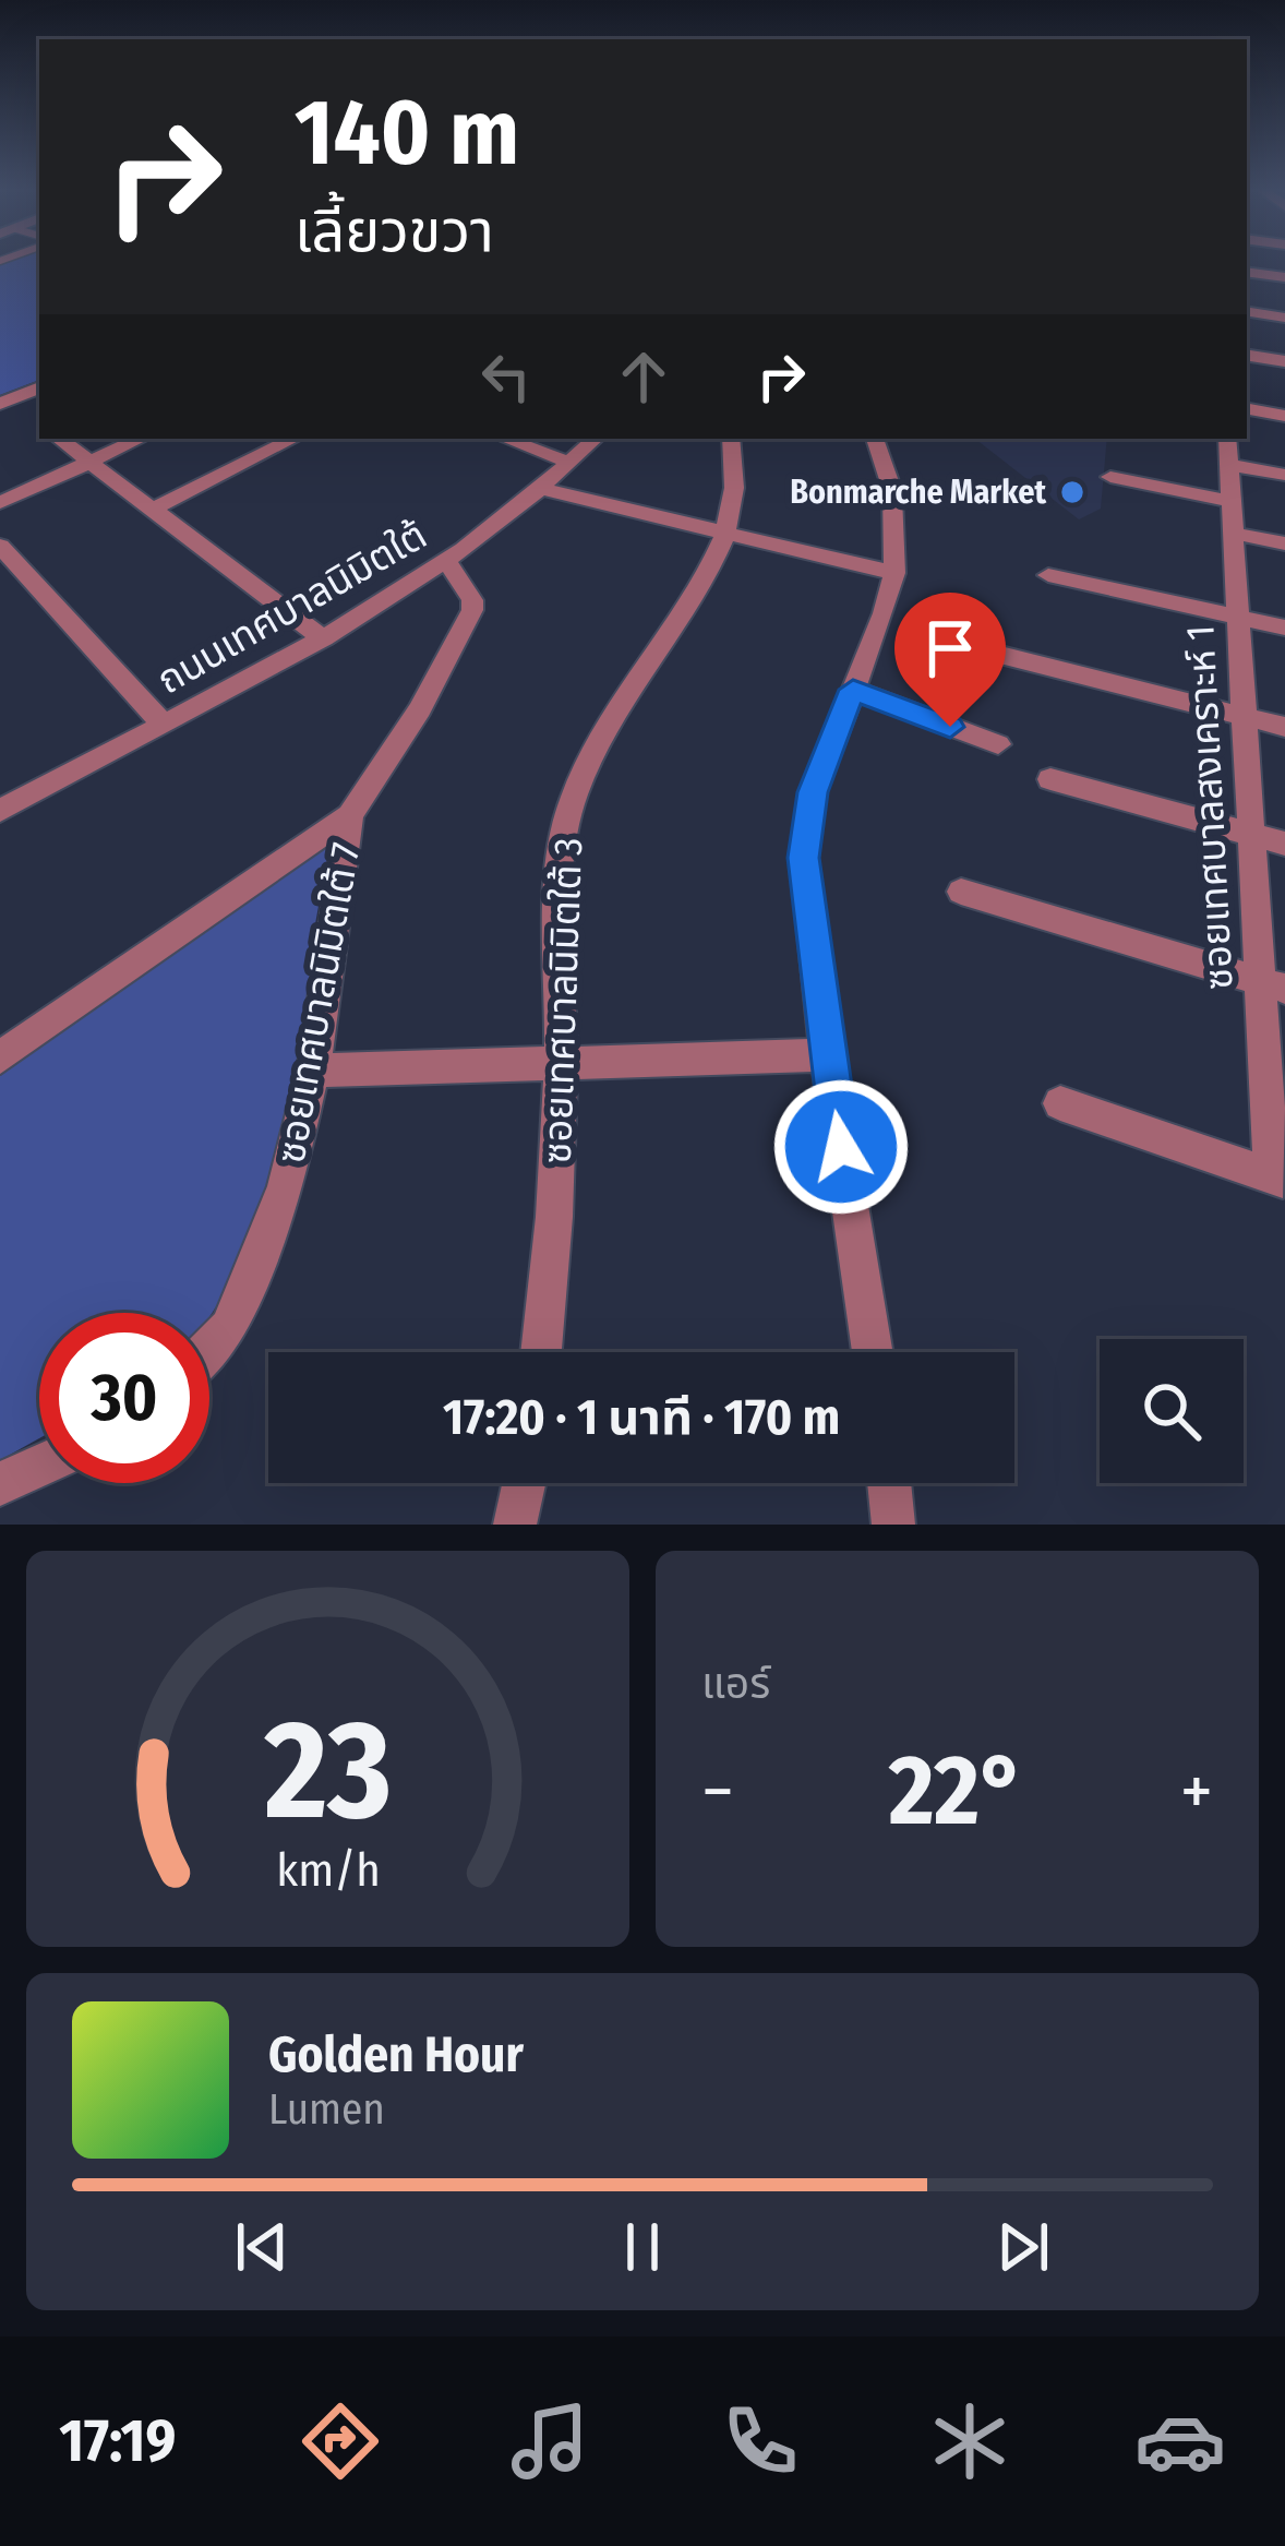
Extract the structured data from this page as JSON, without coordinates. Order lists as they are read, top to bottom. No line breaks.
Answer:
{"streets":{"street":["ถนนเทศบาลนิมิตใต้","ซอยเทศบาลสงเคราะห์ 1","ซอยเทศบาลนิมิตใต้ 3","ซอยเทศบาลนิมิตใต้ 7"]},"crossings":[["ถนนเทศบาลนิมิตใต้","ซอยเทศบาลนิมิตใต้ 7"]],"places":["Bonmarche Market"],"page":{"turn":["140 m","เลี้ยวขวา"],"limit":"30","trip":"17:20 · 1 นาที · 170 m","tile":"แอร์","heat":["−","22°","+"],"song":["Golden Hour","Lumen"],"tabs":"17:19","gauge":["23","km/h"]}}
